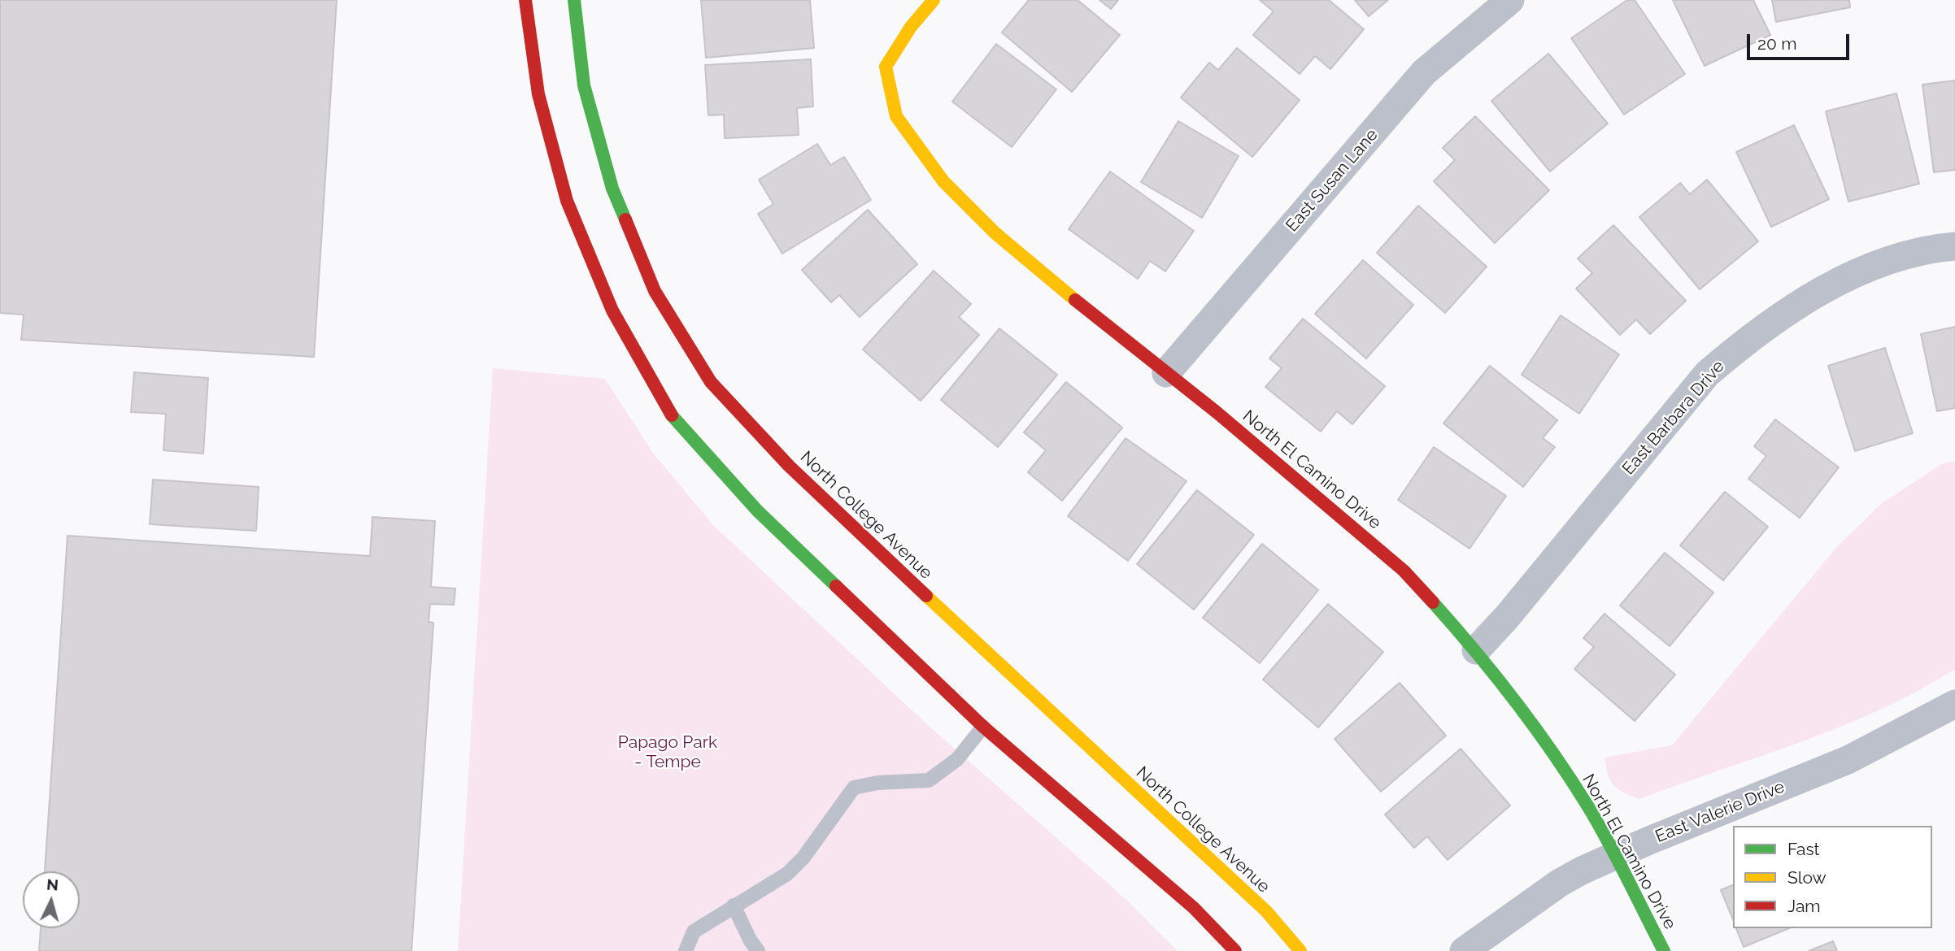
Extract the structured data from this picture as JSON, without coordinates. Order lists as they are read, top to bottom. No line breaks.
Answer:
{"streets":{"street":["East Susan Lane","East Barbara Drive","North El Camino Drive","North College Avenue","East Valerie Drive"]},"crossings":[["East Susan Lane","North El Camino Drive"],["East Barbara Drive","North El Camino Drive"],["North El Camino Drive","East Valerie Drive"]],"parks":["Papago Park - Tempe"],"legend":["Fast","Slow","Jam"],"scale_bar":"20 m","north":"top"}
